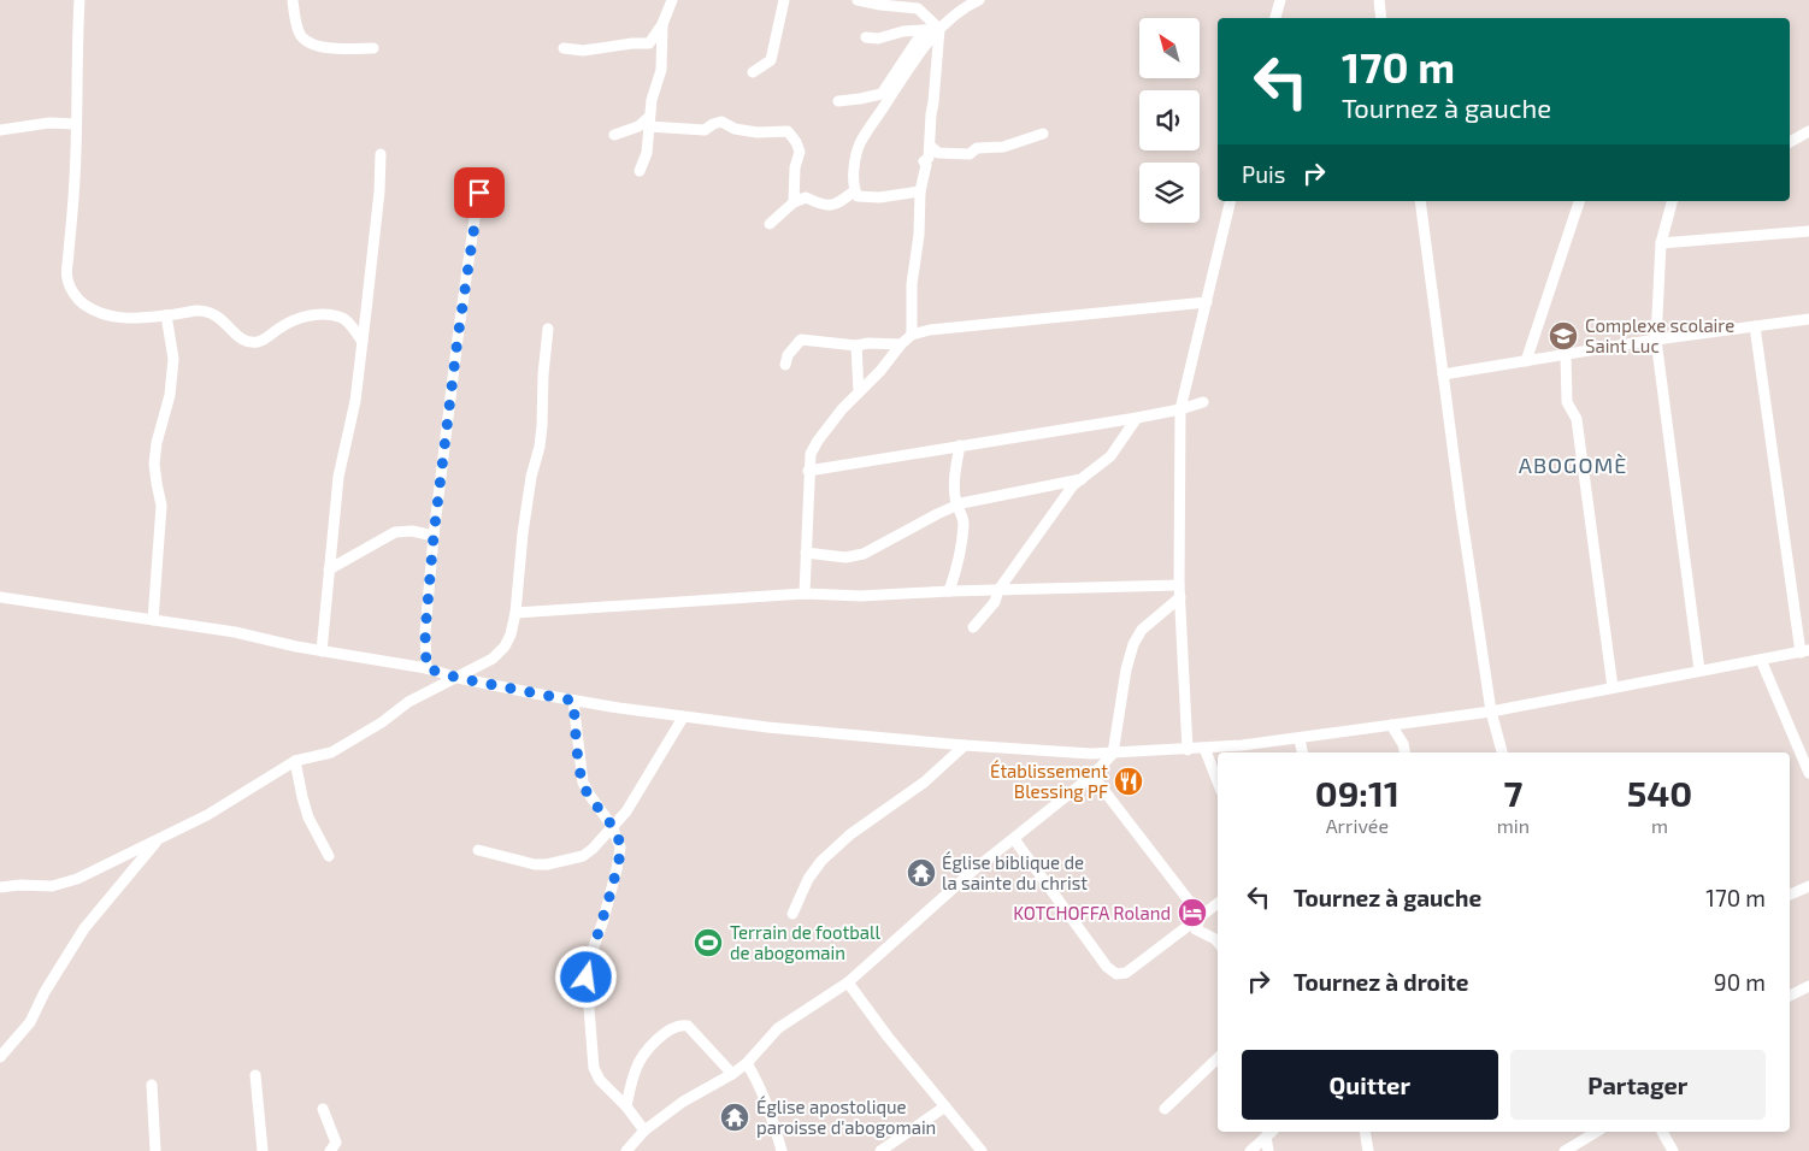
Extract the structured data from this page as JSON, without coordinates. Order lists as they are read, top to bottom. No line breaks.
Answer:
{"districts":["ABOGOMÈ"],"places":{"school or university":["Complexe scolaire Saint Luc"],"restaurant":["Établissement Blessing PF"],"temple":["Église biblique de la sainte du christ","Église apostolique paroisse d'abogomain"],"hotel":["KOTCHOFFA Roland"],"sports":["Terrain de football de abogomain"]},"north":"top left","page":{"turn":["170 m","Tournez à gauche"],"then":"Puis","eta":["09:11","Arrivée","7","min","540","m"],"list":[{"name":"Tournez à gauche","value":"170 m"},{"name":"Tournez à droite","value":"90 m"}],"buttons":["Quitter","Partager"]}}
